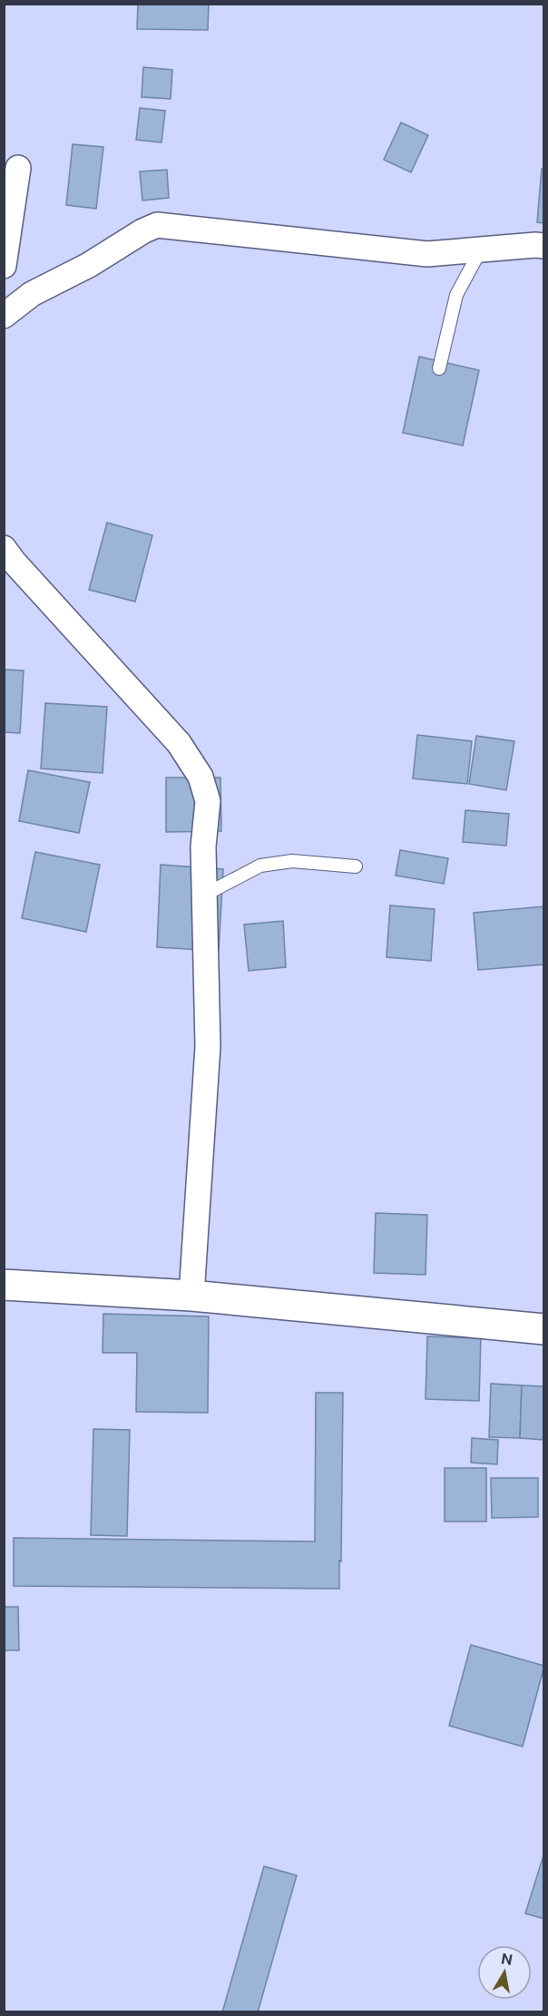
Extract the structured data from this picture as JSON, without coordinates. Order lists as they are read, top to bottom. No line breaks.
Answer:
{"north":"top"}
